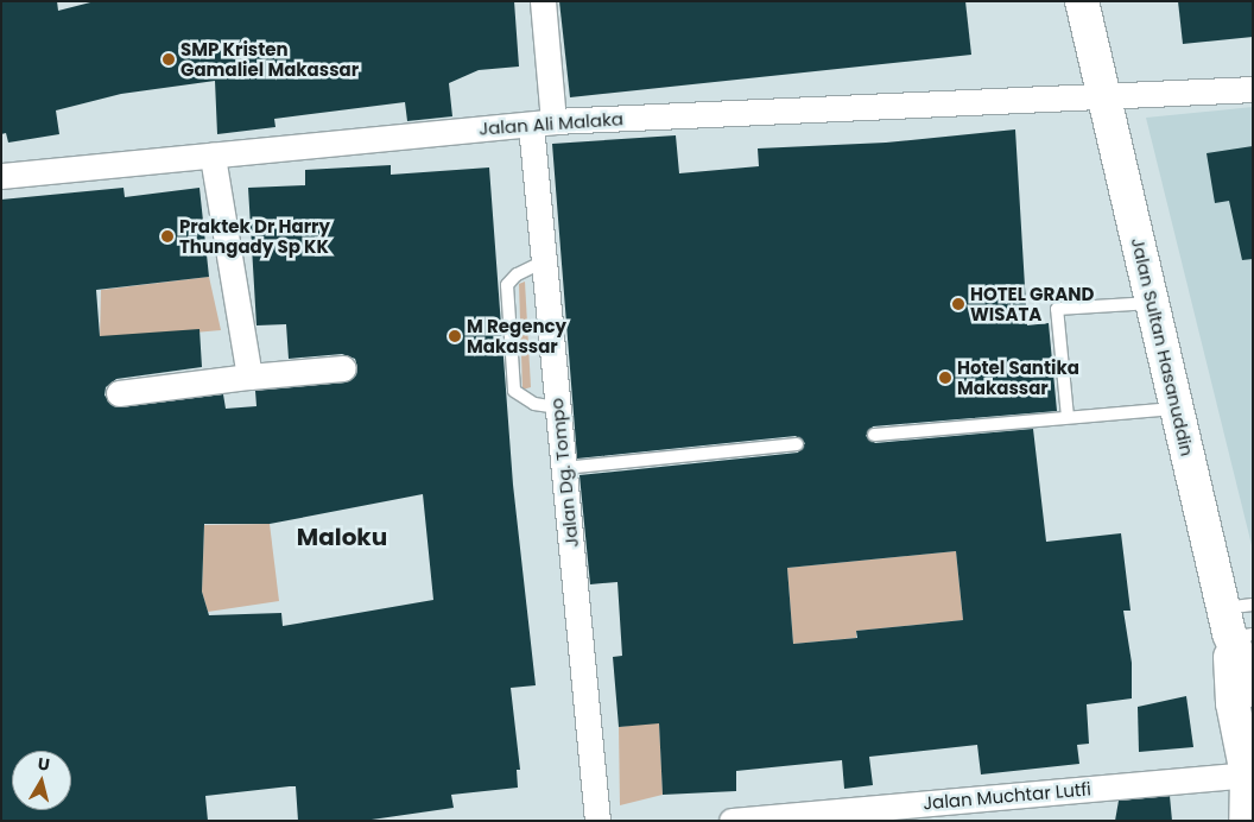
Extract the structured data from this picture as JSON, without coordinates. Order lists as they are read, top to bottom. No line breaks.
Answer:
{"streets":{"main road":["Jalan Sultan Hasanuddin"],"street":["Jalan Ali Malaka","Jalan Dg. Tompo","Jalan Muchtar Lutfi"]},"crossings":[["Jalan Ali Malaka","Jalan Sultan Hasanuddin"],["Jalan Ali Malaka","Jalan Dg. Tompo"]],"districts":["Maloku"],"places":["SMP Kristen Gamaliel Makassar","Praktek Dr Harry Thungady Sp KK","HOTEL GRAND WISATA","M Regency Makassar","Hotel Santika Makassar"],"north":"top"}
